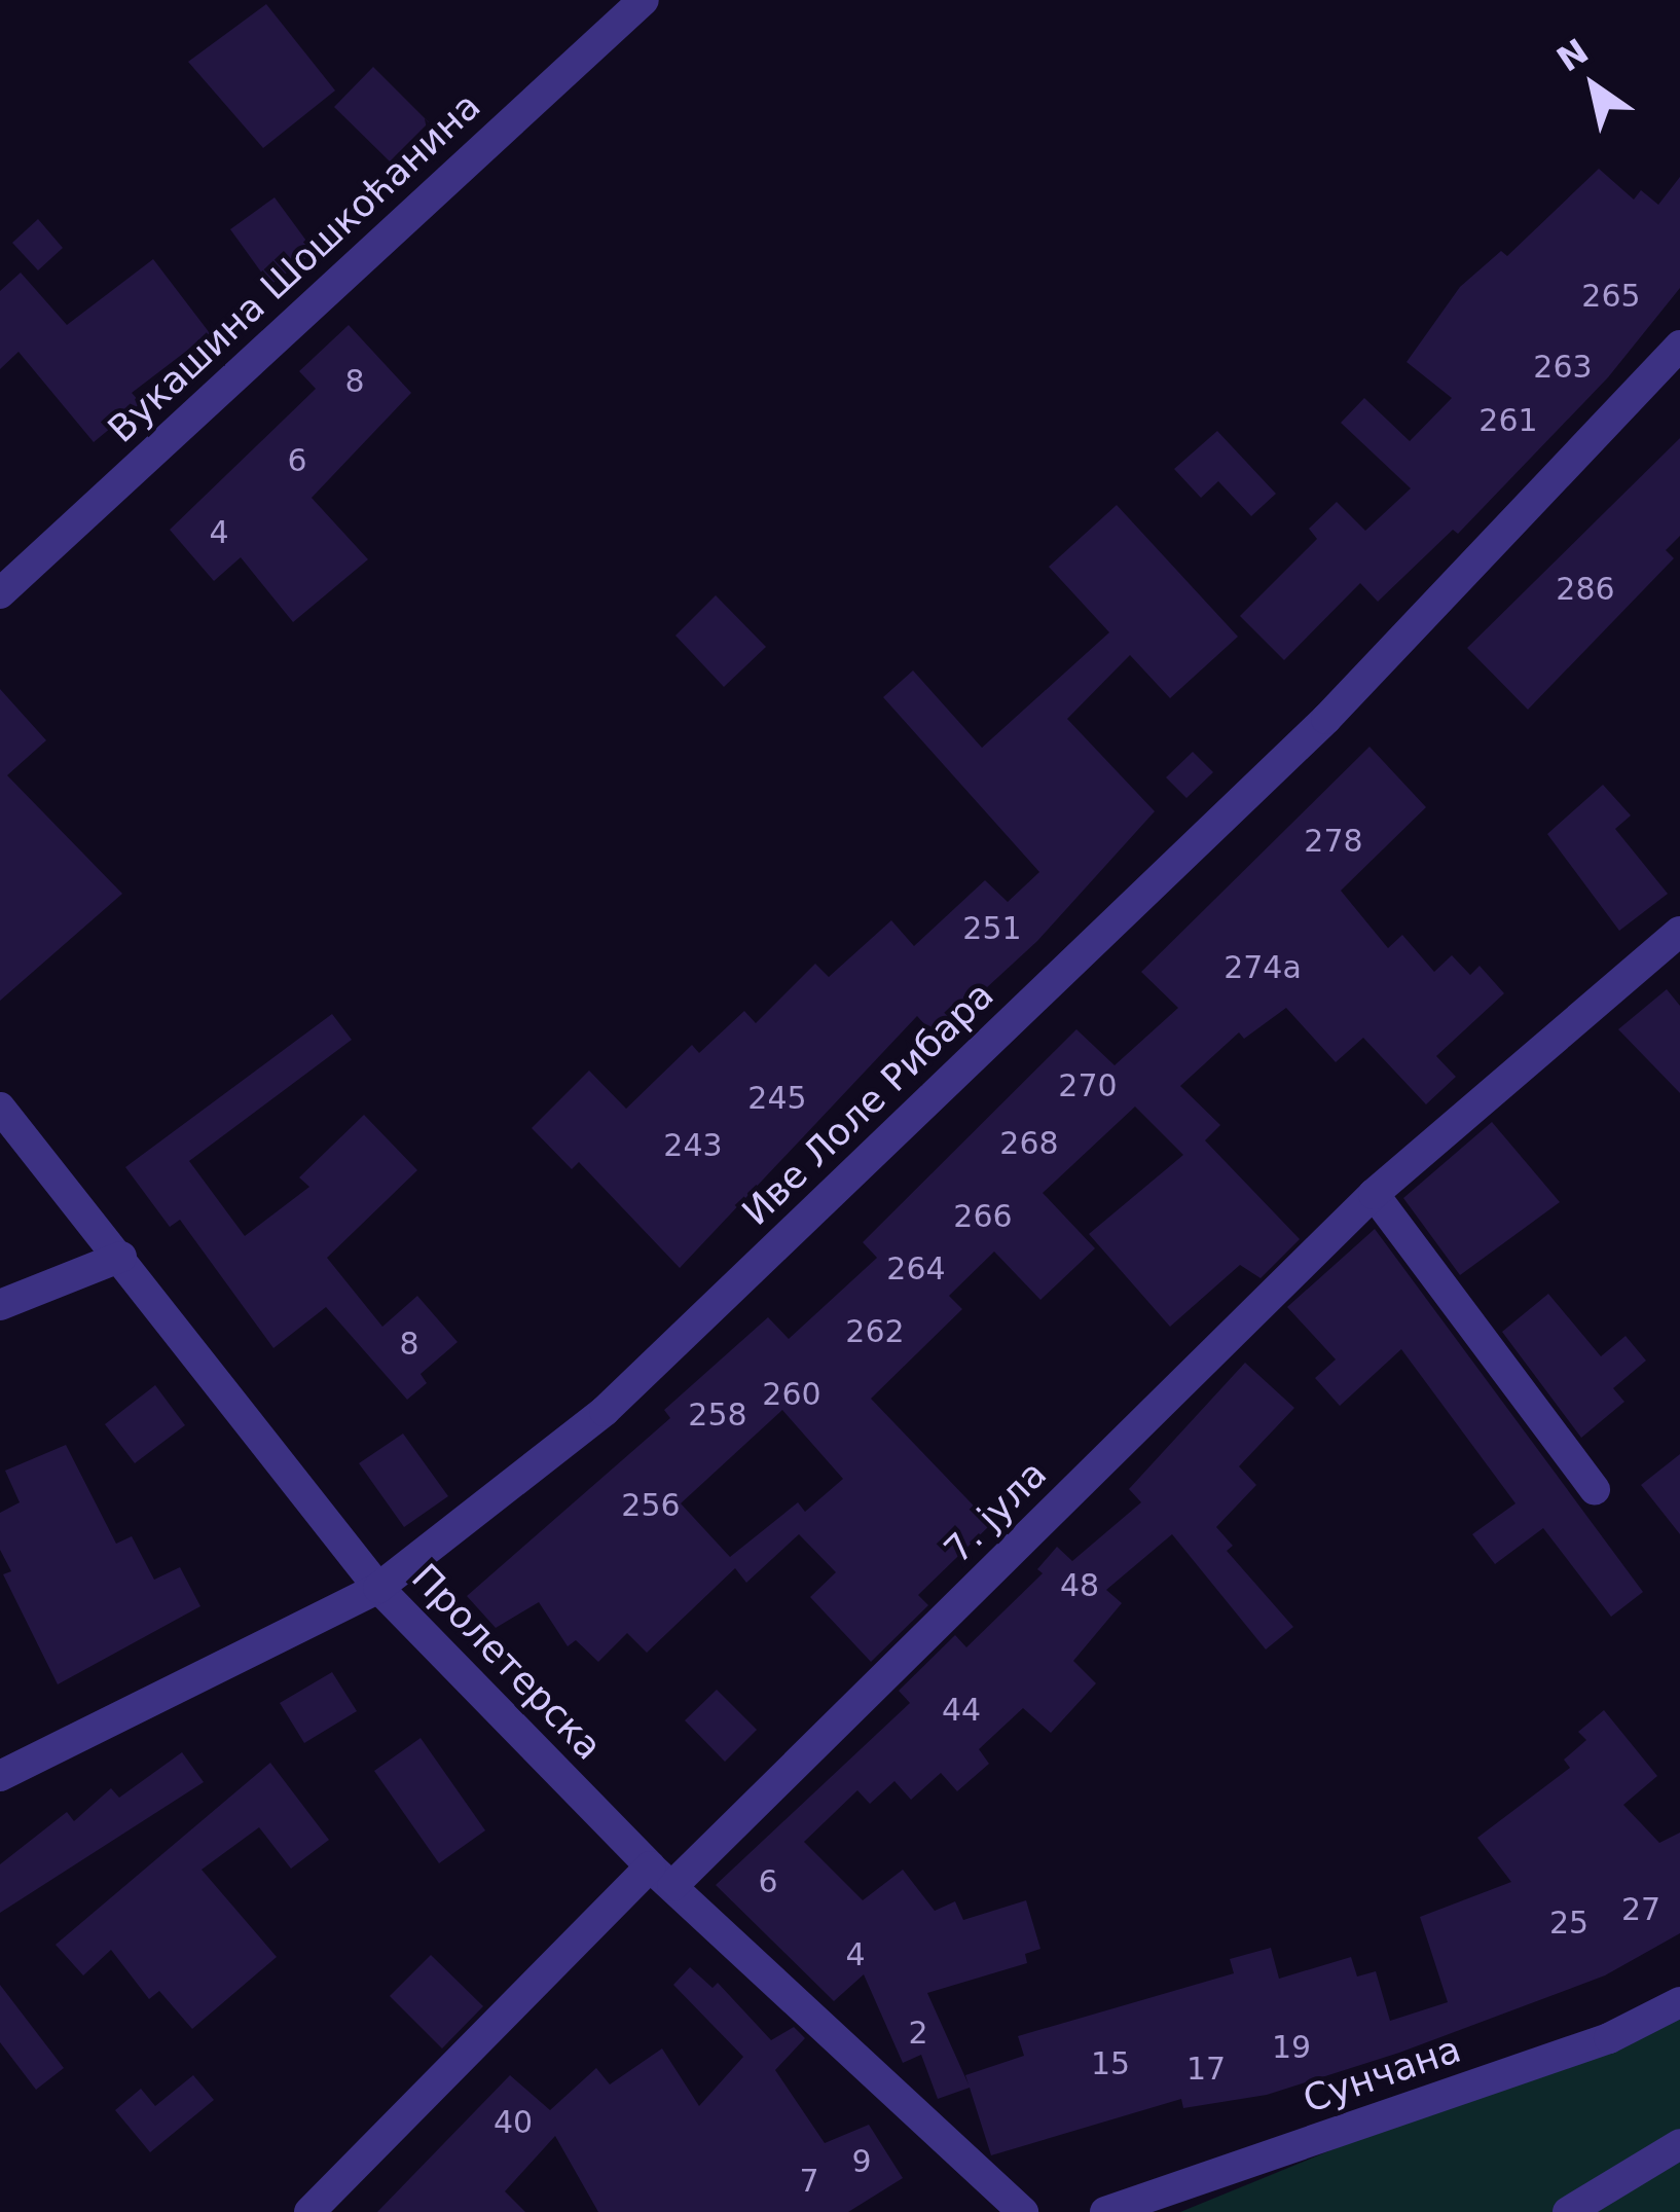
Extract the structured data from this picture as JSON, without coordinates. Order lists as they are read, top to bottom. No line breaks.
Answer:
{"streets":{"street":["Вукашина Шошкоћанина","Иве Лоле Рибара","7. јула","Пролетерска","Сунчана"]},"crossings":[["Иве Лоле Рибара","Пролетерска"],["7. јула","Пролетерска"]],"house_numbers":["265","263","8","261","6","4","286","278","251","274a","270","245","268","243","266","264","262","8","260","258","256","48","44","6","27","25","4","2","19","15","17","40","9","7"],"north":"top left"}
